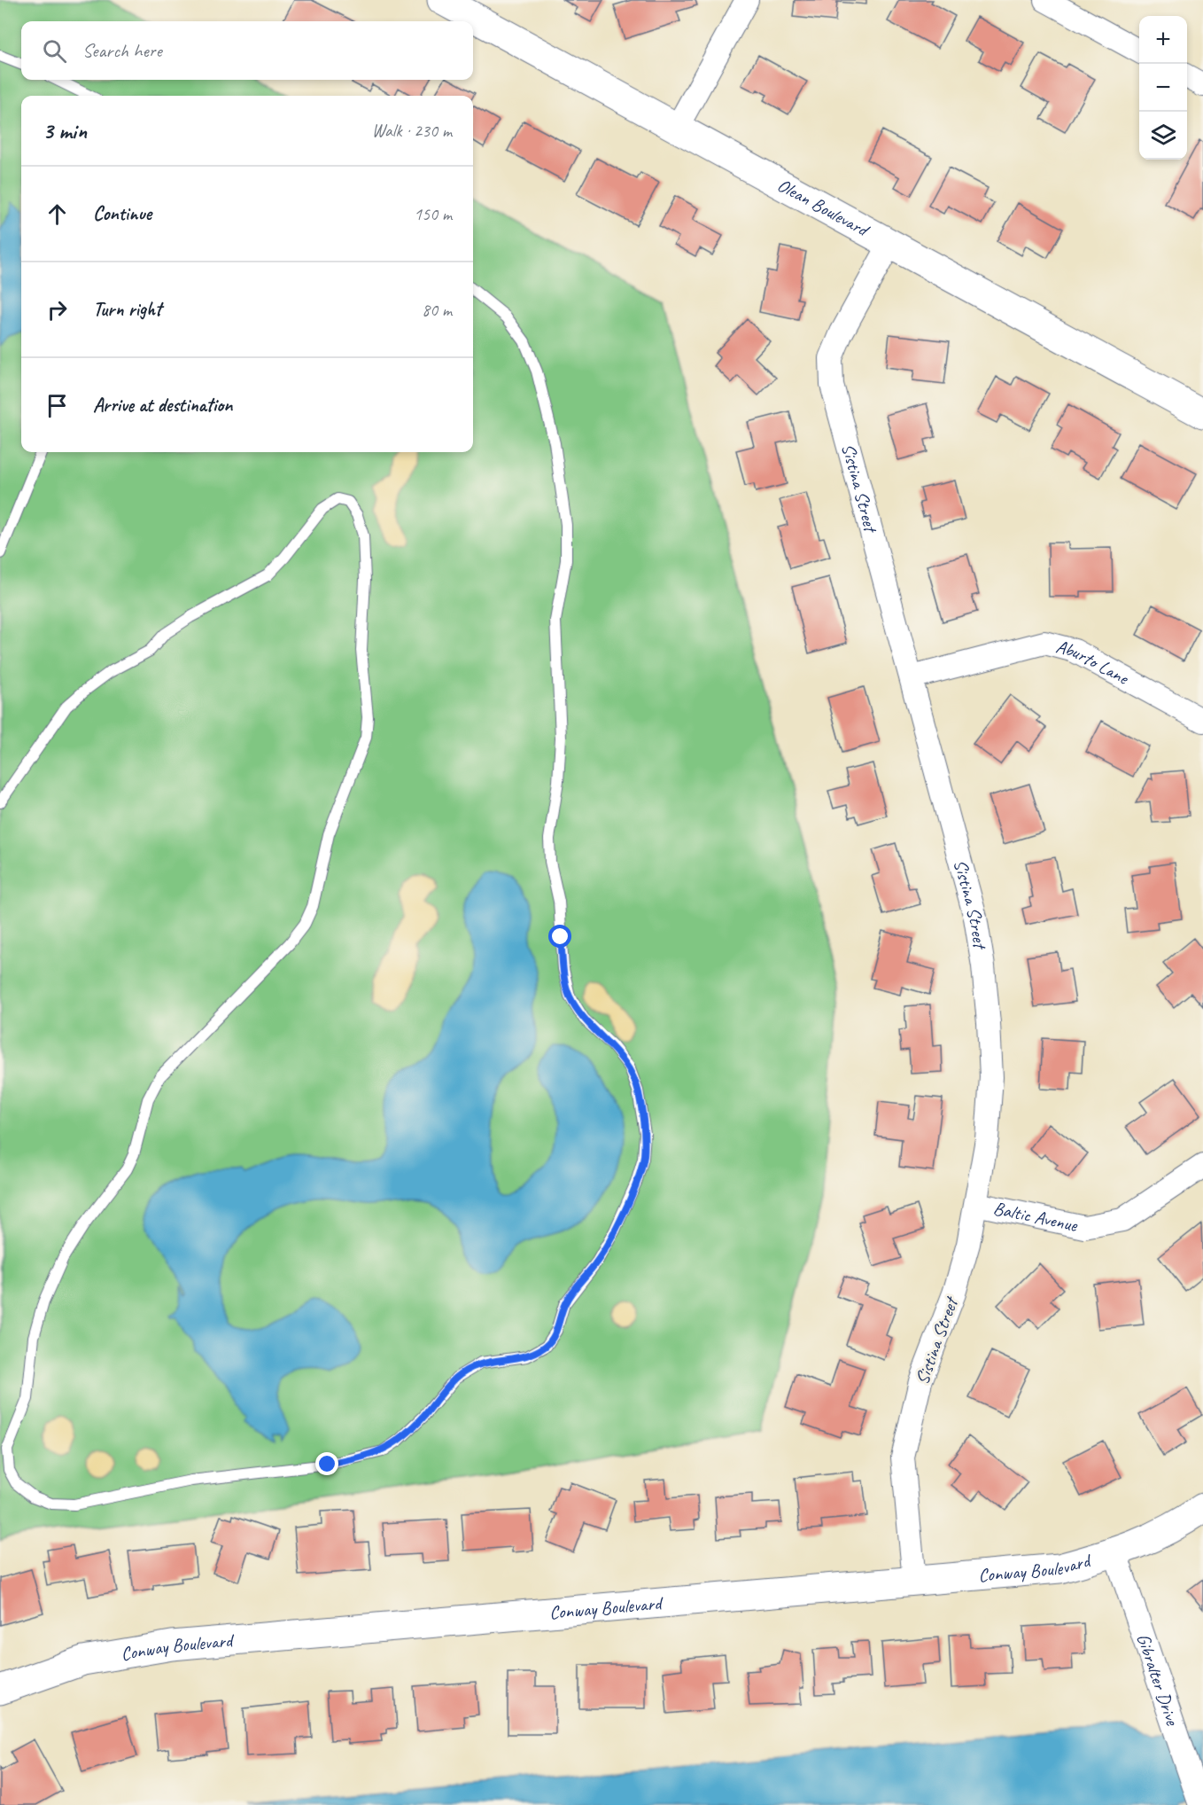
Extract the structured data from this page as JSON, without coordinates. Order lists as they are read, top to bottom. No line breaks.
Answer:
{"streets":{"street":["Olean Boulevard","Sistina Street","Aburto Lane","Baltic Avenue","Conway Boulevard","Gibralter Drive"]},"crossings":[["Olean Boulevard","Sistina Street"],["Sistina Street","Aburto Lane"],["Sistina Street","Baltic Avenue"],["Sistina Street","Conway Boulevard"],["Conway Boulevard","Gibralter Drive"]],"page":{"map_buttons":["+","−"],"search":"Search here","heading":["3 min","Walk · 230 m"],"list":[["Continue","150 m"],["Turn right","80 m"],"Arrive at destination"]}}
